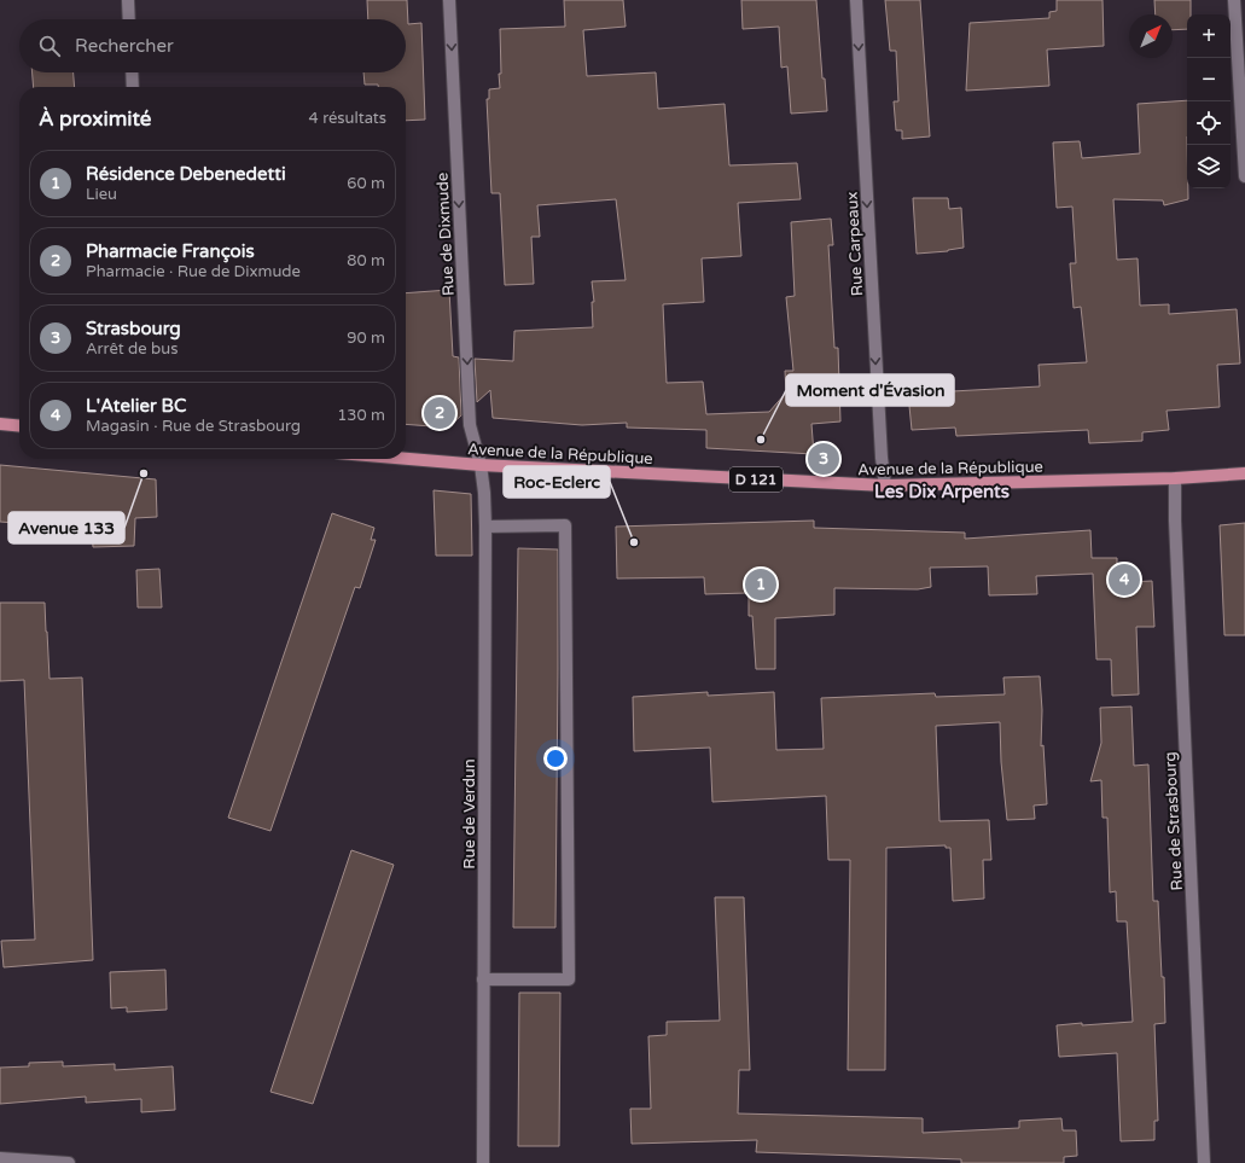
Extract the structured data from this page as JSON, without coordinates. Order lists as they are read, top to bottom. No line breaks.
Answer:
{"streets":{"main road":["Avenue de la République","D 121"],"street":["Rue de Dixmude","Rue Carpeaux","Rue de Verdun","Rue de Strasbourg"]},"crossings":[["Rue de Dixmude","Avenue de la République"],["Rue de Dixmude","Rue de Verdun"],["Rue Carpeaux","Avenue de la République"],["Avenue de la République","Rue de Verdun"],["Avenue de la République","Rue de Strasbourg"]],"one_way":["Rue de Dixmude","Rue Carpeaux"],"districts":["Les Dix Arpents"],"places":["Moment d'Évasion","Avenue 133","Roc-Eclerc"],"north":"top right","page":{"map_buttons":["+","−"],"search":"Rechercher","heading":["À proximité","4 résultats"],"list":[{"mark":"1","name":"Résidence Debenedetti","note":"Lieu","value":"60 m"},{"mark":"2","name":"Pharmacie François","note":"Pharmacie · Rue de Dixmude","value":"80 m"},{"mark":"3","name":"Strasbourg","note":"Arrêt de bus","value":"90 m"},{"mark":"4","name":"L'Atelier BC","note":"Magasin · Rue de Strasbourg","value":"130 m"}],"pins":["2","3","4","1"]}}
